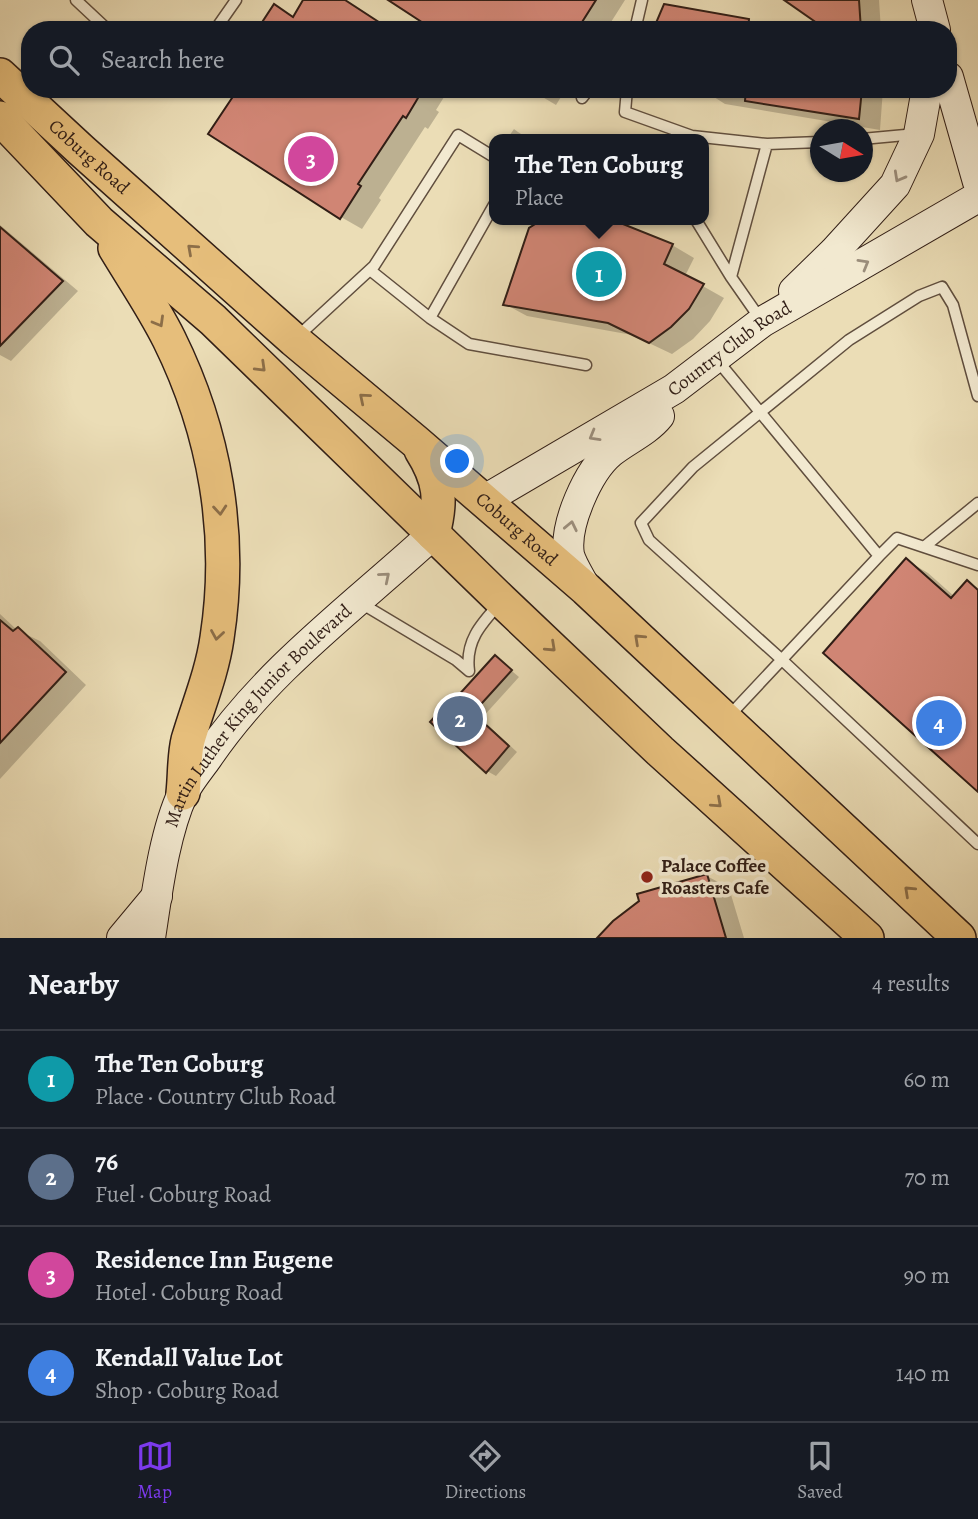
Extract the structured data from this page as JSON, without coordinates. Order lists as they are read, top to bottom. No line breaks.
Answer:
{"streets":{"main road":["Coburg Road","Country Club Road","Martin Luther King Junior Boulevard"]},"crossings":[["Coburg Road","Country Club Road"],["Coburg Road","Martin Luther King Junior Boulevard"]],"places":["Palace Coffee Roasters Cafe"],"north":"right","page":{"search":"Search here","pins":["3","1","2","4"],"popup":["The Ten Coburg","Place"],"heading":["Nearby","4 results"],"list":[{"mark":"1","name":"The Ten Coburg","note":"Place · Country Club Road","value":"60 m"},{"mark":"2","name":"76","note":"Fuel · Coburg Road","value":"70 m"},{"mark":"3","name":"Residence Inn Eugene","note":"Hotel · Coburg Road","value":"90 m"},{"mark":"4","name":"Kendall Value Lot","note":"Shop · Coburg Road","value":"140 m"}],"nav":["Map","Directions","Saved"]}}
